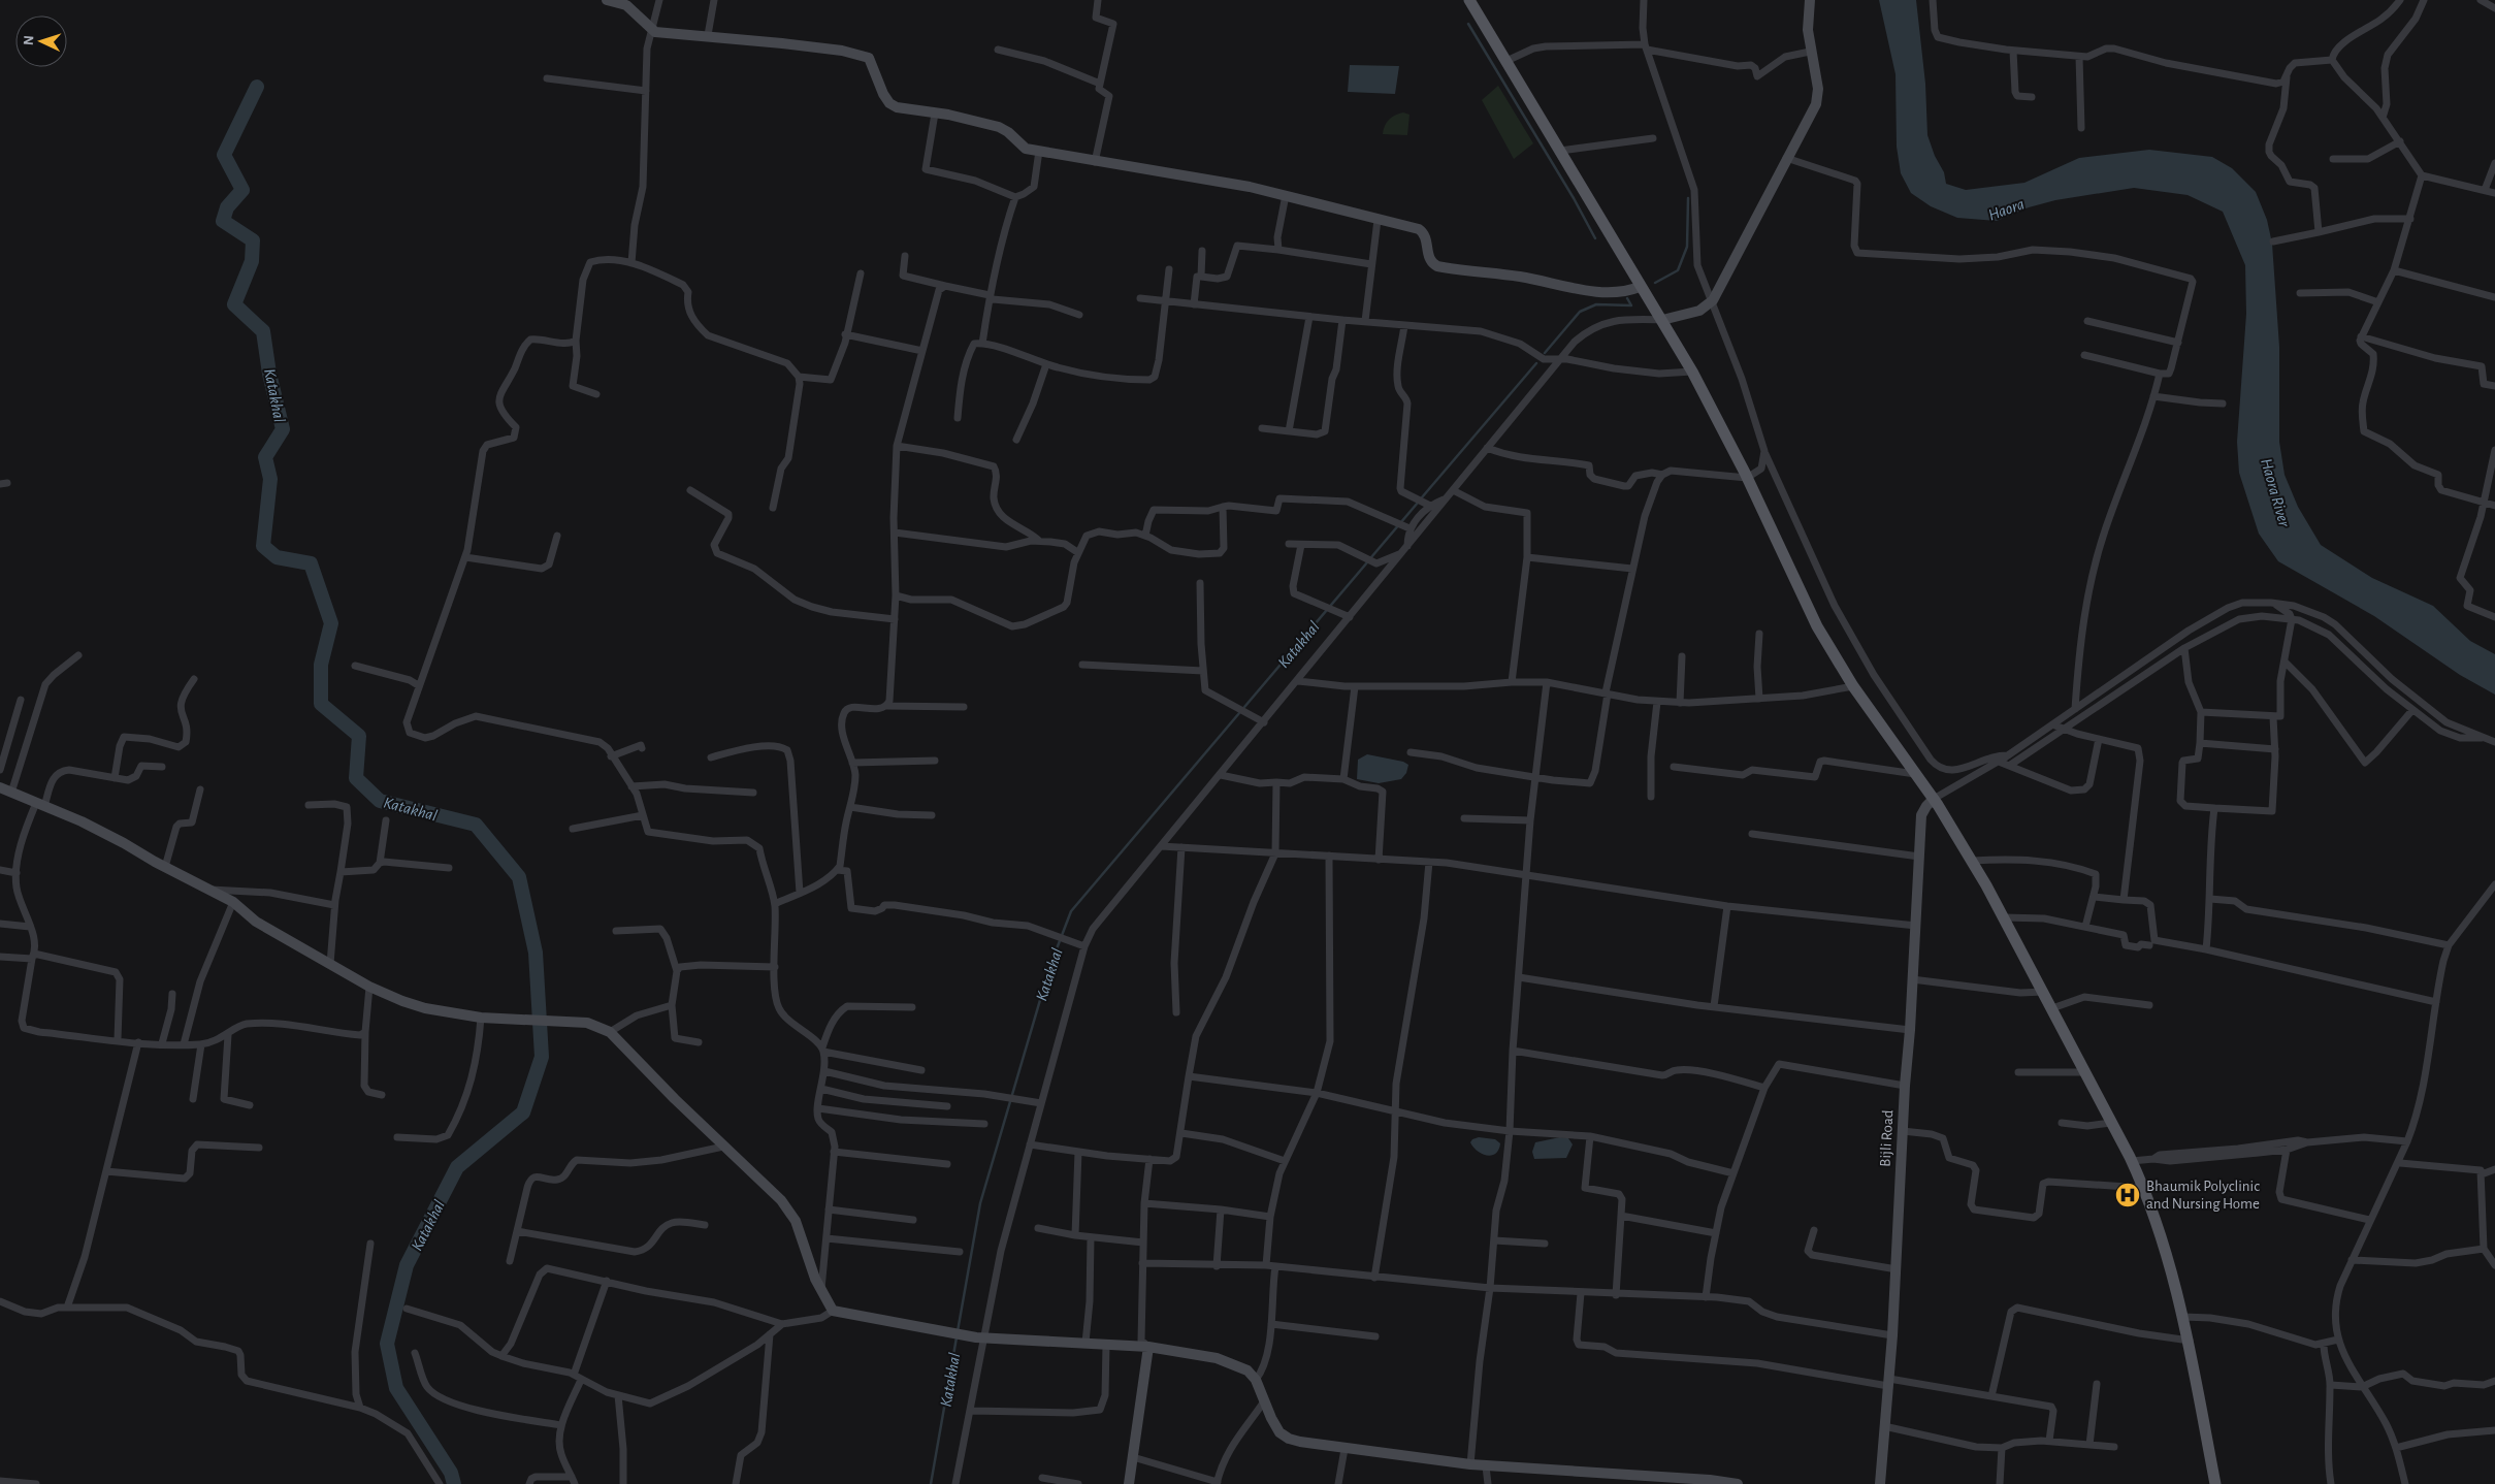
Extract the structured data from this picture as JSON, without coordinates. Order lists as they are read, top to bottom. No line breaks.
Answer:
{"streets":{"street":["Bijli Road"]},"water":["Haora","Katakhal","Haora River"],"places":{"hospital":["Bhaumik Polyclinic and Nursing Home"]},"north":"left"}
